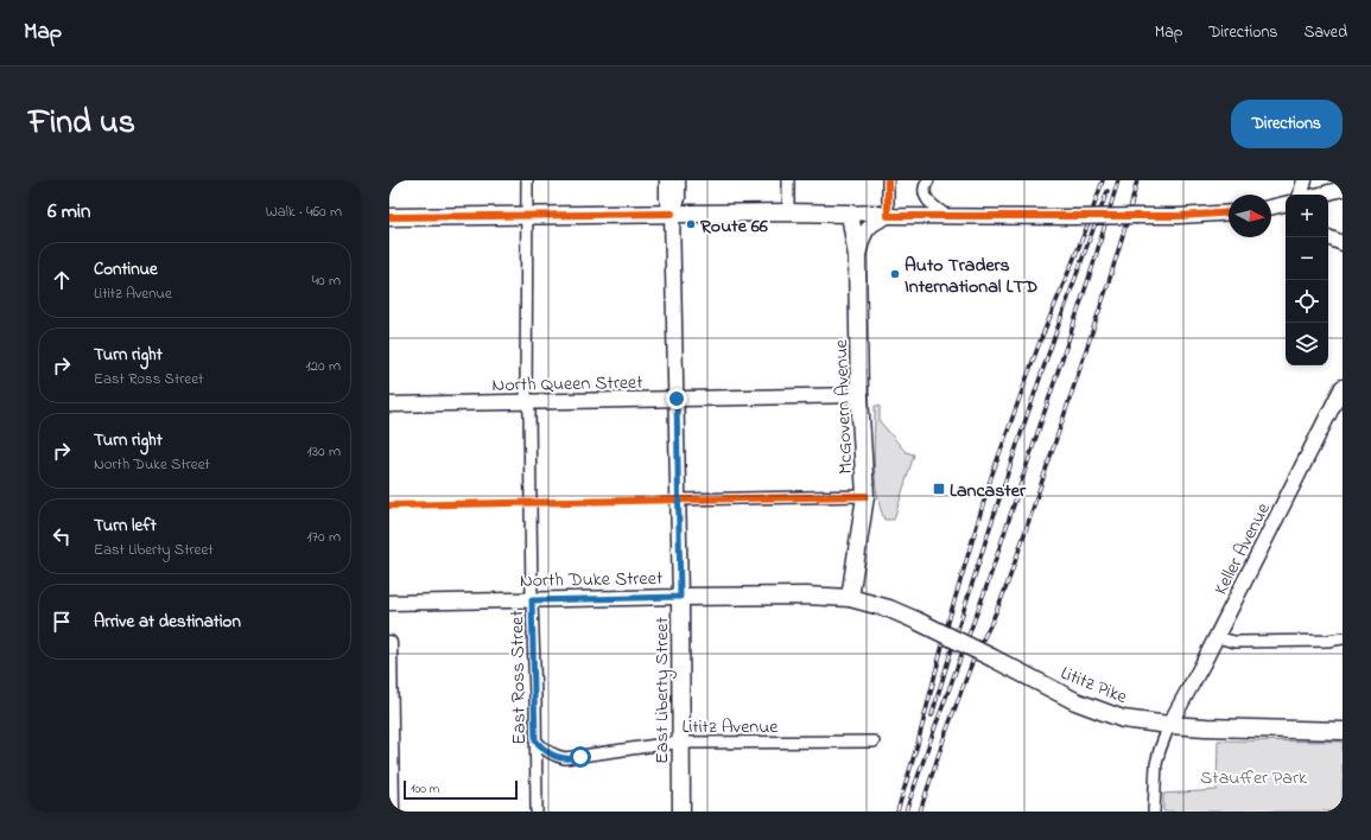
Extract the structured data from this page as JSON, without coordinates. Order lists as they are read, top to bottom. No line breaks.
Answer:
{"streets":{"highway":["McGovern Avenue","North Duke Street","Lititz Pike","East Liberty Street"],"main road":["North Queen Street","Keller Avenue"],"street":["East Ross Street","Lititz Avenue"]},"crossings":[["North Queen Street","McGovern Avenue"],["North Queen Street","East Ross Street"],["North Queen Street","East Liberty Street"],["McGovern Avenue","North Duke Street"],["McGovern Avenue","Lititz Pike"],["Keller Avenue","Lititz Pike"],["North Duke Street","East Ross Street"],["North Duke Street","Lititz Pike"],["North Duke Street","East Liberty Street"],["East Ross Street","Lititz Avenue"],["East Liberty Street","Lititz Avenue"]],"parks":["Stauffer Park"],"places":{"other":["Route 66","Auto Traders International LTD"],"transit":["Lancaster"]},"scale_bar":"100 m","north":"right","page":{"header":"Map","nav":["Map","Directions","Saved"],"title":"Find us","buttons":"Directions","heading":["6 min","Walk · 460 m"],"map_buttons":["+","−"],"list":[["Continue","Lititz Avenue","40 m"],["Turn right","East Ross Street","120 m"],["Turn right","North Duke Street","130 m"],["Turn left","East Liberty Street","170 m"],"Arrive at destination"],"scale":"100 m"}}
